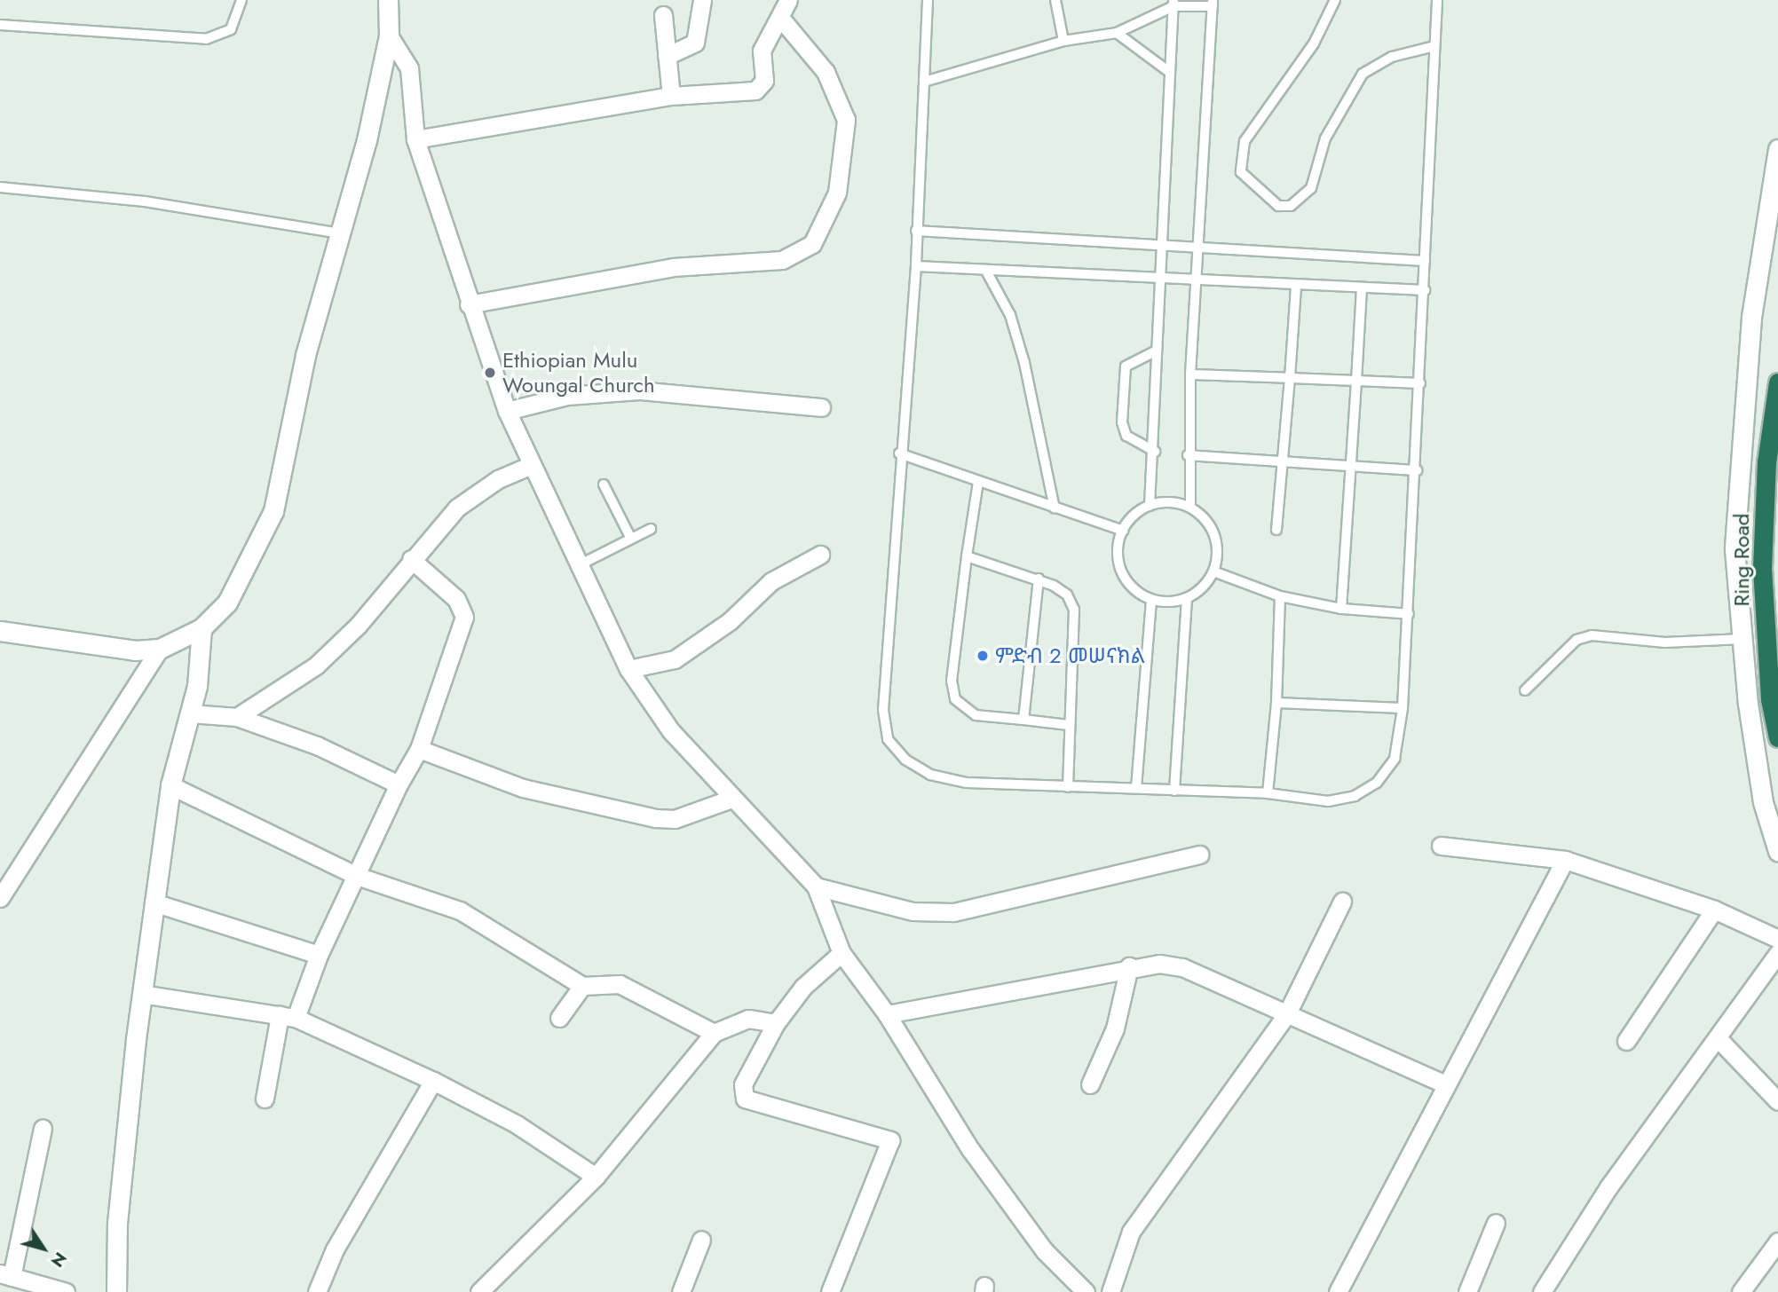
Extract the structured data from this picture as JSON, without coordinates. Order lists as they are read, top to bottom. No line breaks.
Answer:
{"streets":{"highway":["Ring Road"]},"places":["Ethiopian Mulu Woungal Church","ምድብ 2 መሠናክል"],"north":"bottom right"}
